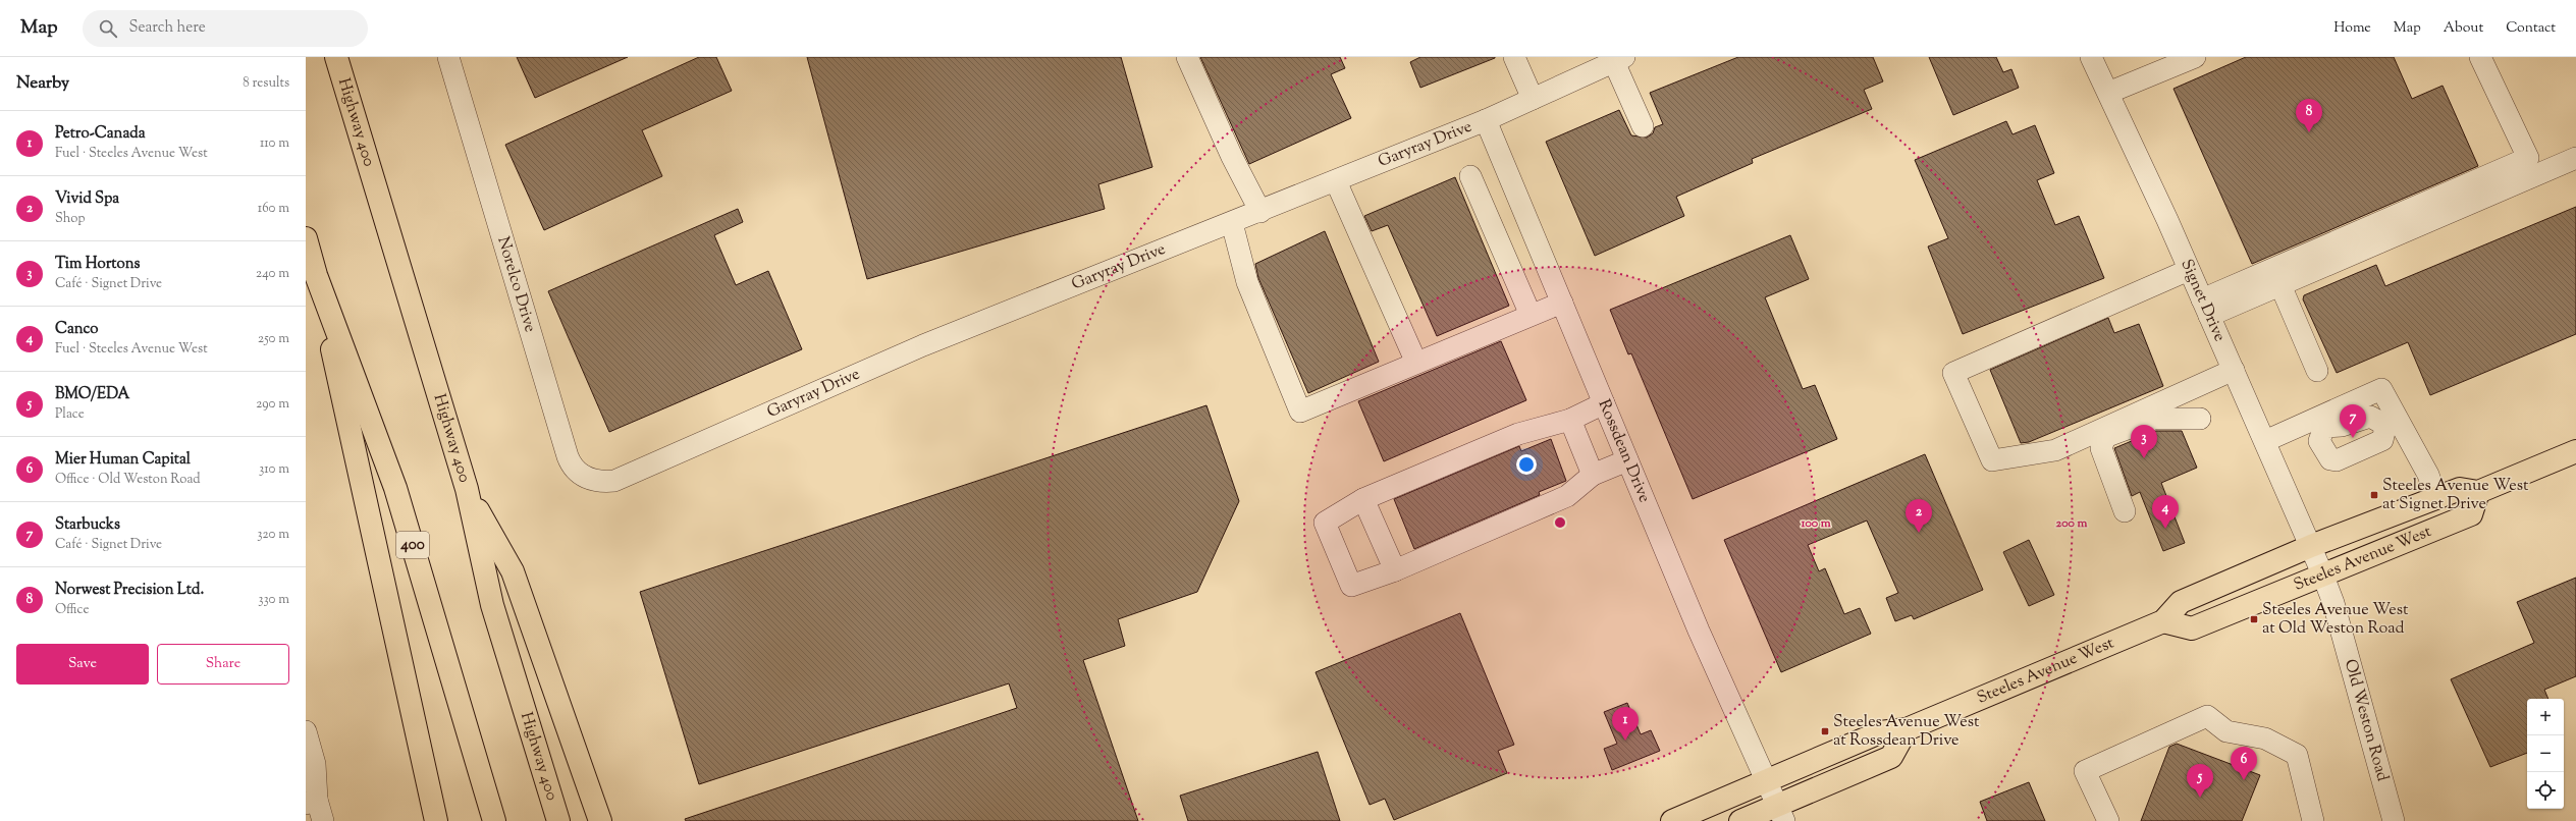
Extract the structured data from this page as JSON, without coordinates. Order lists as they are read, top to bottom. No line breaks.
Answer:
{"streets":{"main road":["Highway 400","400","Steeles Avenue West"],"street":["Garyray Drive","Norelco Drive","Signet Drive","Rossdean Drive","Old Weston Road"]},"crossings":[["Garyray Drive","Norelco Drive"],["Garyray Drive","Rossdean Drive"],["Signet Drive","Steeles Avenue West"],["Signet Drive","Old Weston Road"],["Rossdean Drive","Steeles Avenue West"],["Steeles Avenue West","Old Weston Road"]],"places":{"transit":["Steeles Avenue West at Signet Drive","Steeles Avenue West at Old Weston Road","Steeles Avenue West at Rossdean Drive"]},"page":{"header":"Map","search":"Search here","nav":["Home","Map","About","Contact"],"heading":["Nearby","8 results"],"pins":["8","7","3","4","2","1","6","5"],"list":[{"mark":"1","name":"Petro-Canada","note":"Fuel · Steeles Avenue West","value":"110 m"},{"mark":"2","name":"Vivid Spa","note":"Shop","value":"160 m"},{"mark":"3","name":"Tim Hortons","note":"Café · Signet Drive","value":"240 m"},{"mark":"4","name":"Canco","note":"Fuel · Steeles Avenue West","value":"250 m"},{"mark":"5","name":"BMO/EDA","note":"Place","value":"290 m"},{"mark":"6","name":"Mier Human Capital","note":"Office · Old Weston Road","value":"310 m"},{"mark":"7","name":"Starbucks","note":"Café · Signet Drive","value":"320 m"},{"mark":"8","name":"Norwest Precision Ltd.","note":"Office","value":"330 m"}],"buttons":["Save","Share"],"map_buttons":["+","−"]},"rings":["100 m","200 m"]}
